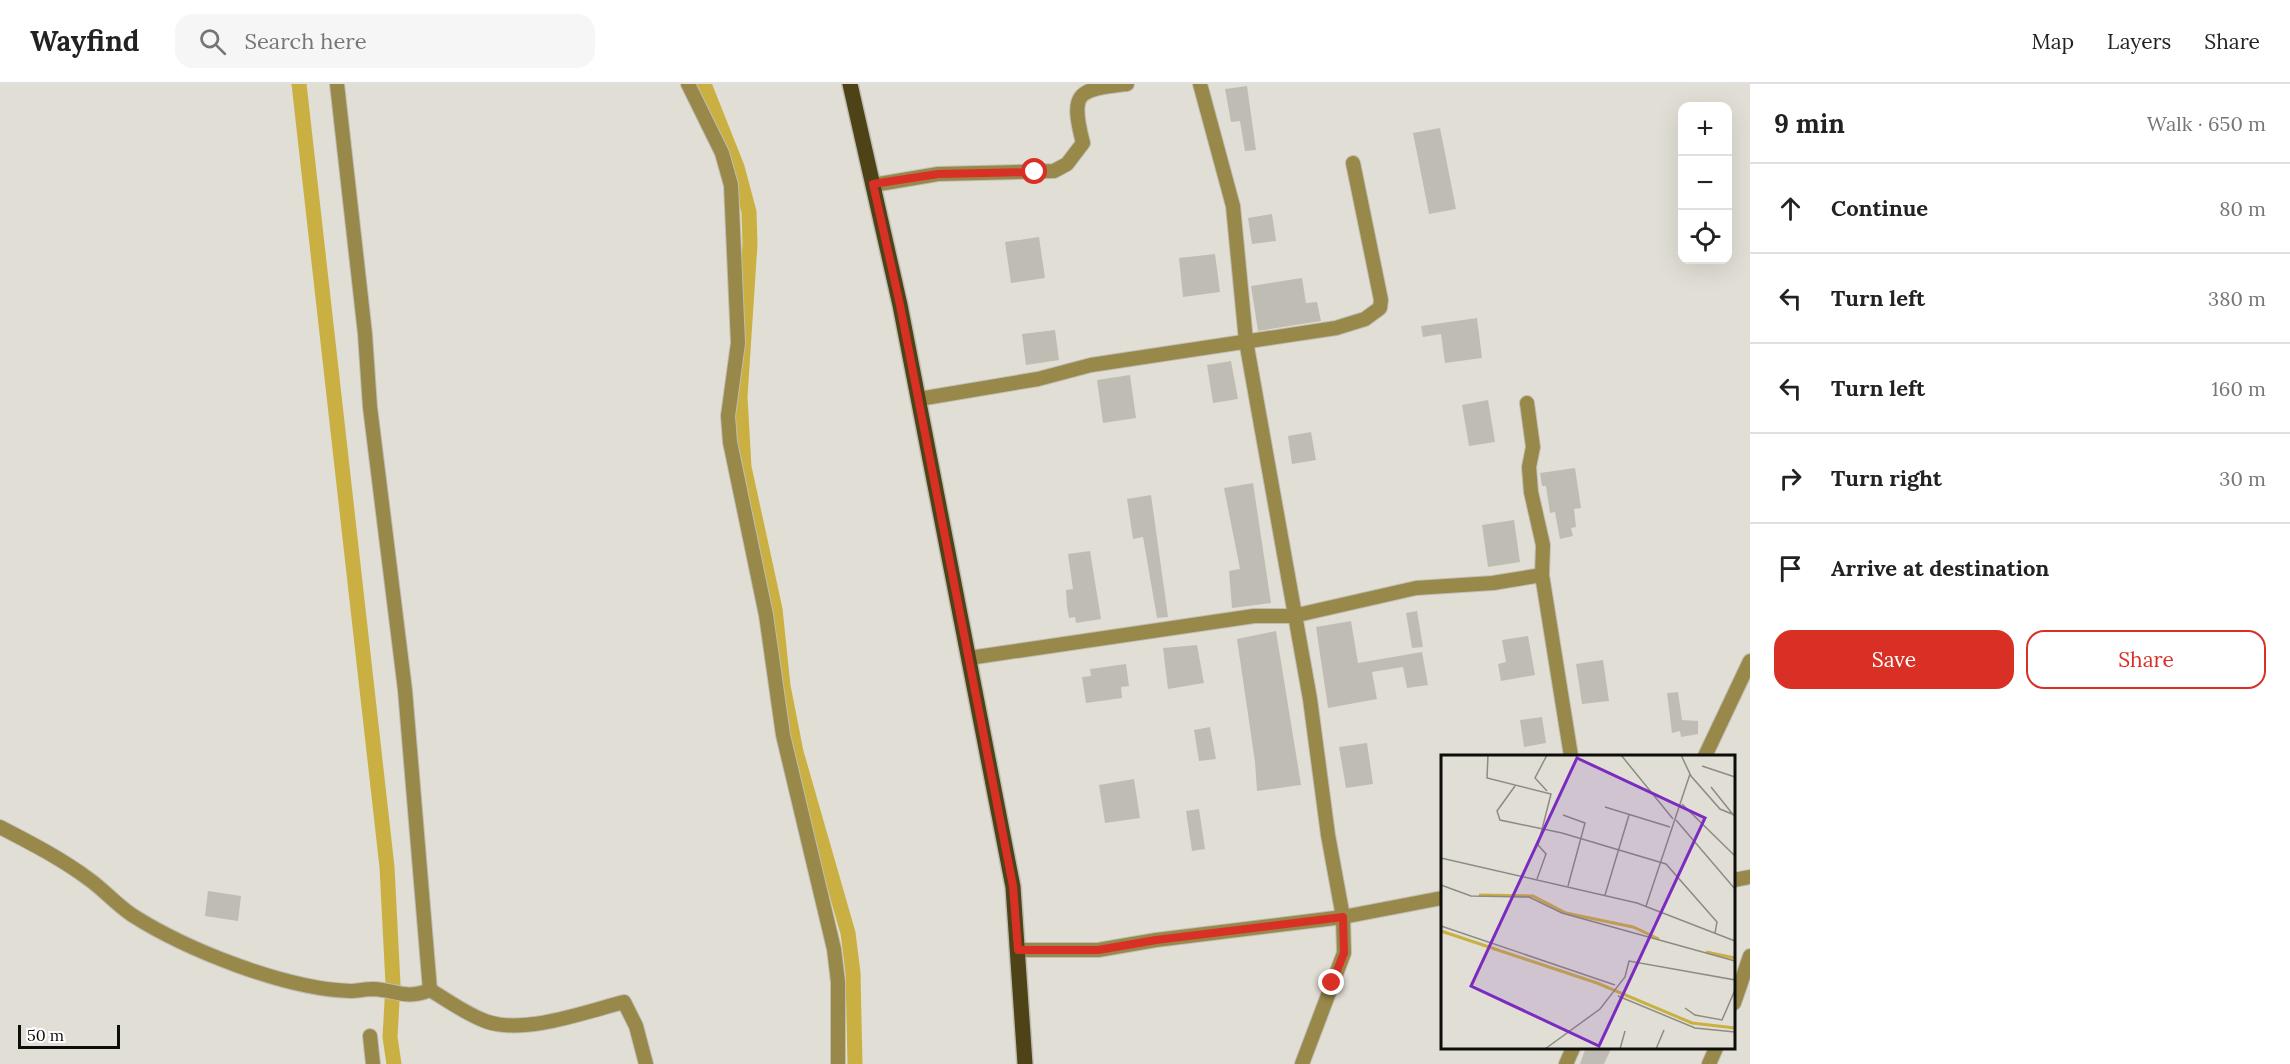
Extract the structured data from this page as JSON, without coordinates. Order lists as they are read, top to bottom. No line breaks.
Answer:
{"scale_bar":"50 m","page":{"header":"Wayfind","search":"Search here","nav":["Map","Layers","Share"],"heading":["9 min","Walk · 650 m"],"map_buttons":["+","−"],"list":[["Continue","80 m"],["Turn left","380 m"],["Turn left","160 m"],["Turn right","30 m"],"Arrive at destination"],"buttons":["Save","Share"],"scale":"50 m"}}
